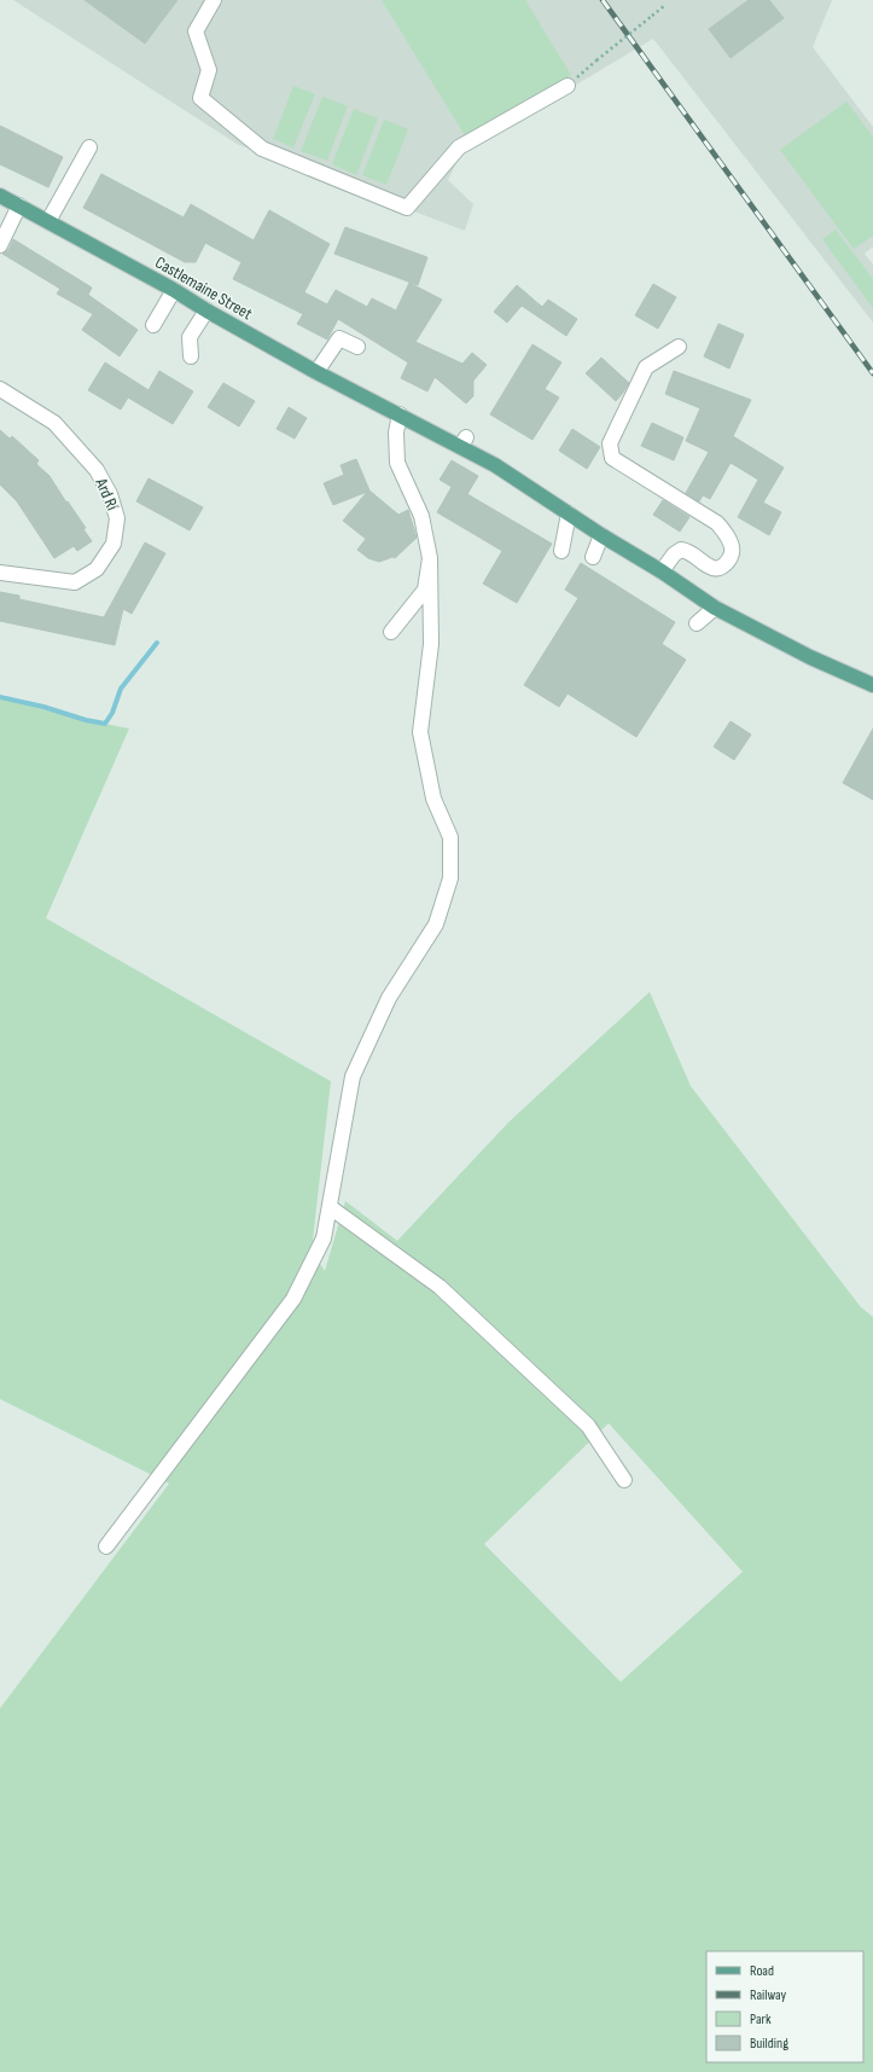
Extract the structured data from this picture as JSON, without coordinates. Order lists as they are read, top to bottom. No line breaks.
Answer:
{"streets":{"main road":["Castlemaine Street"],"lane":["Ard Rí"]},"legend":["Road","Railway","Park","Building"]}
